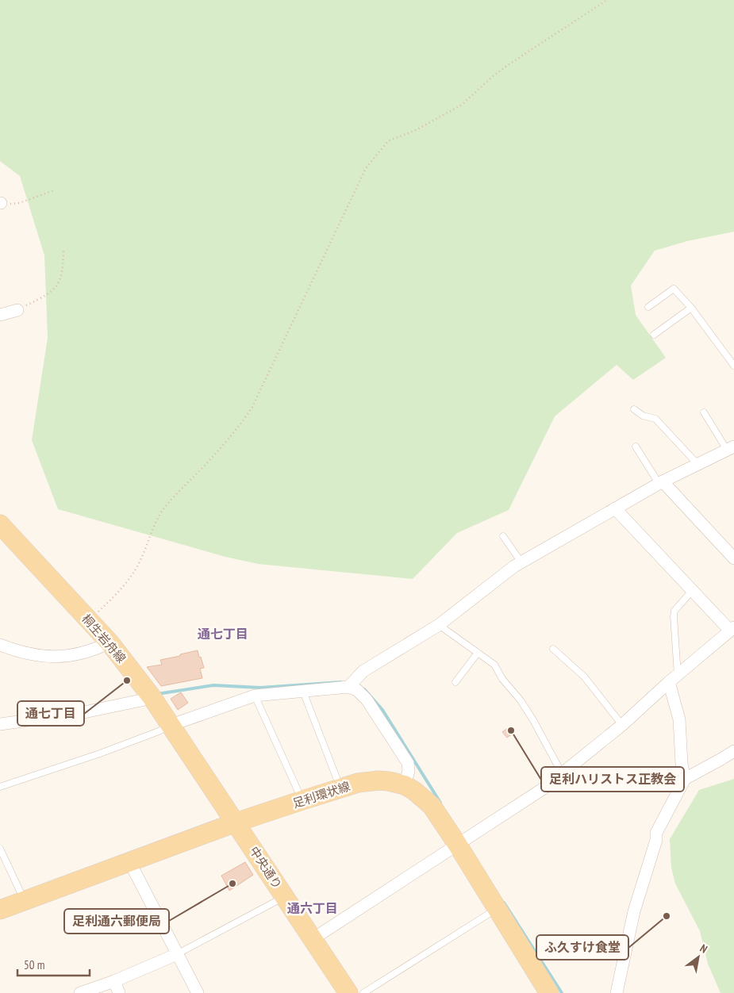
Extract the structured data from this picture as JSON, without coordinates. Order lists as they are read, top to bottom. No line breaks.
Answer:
{"streets":{"main road":["桐生岩舟線","足利環状線","中央通り"]},"crossings":[["桐生岩舟線","足利環状線"],["桐生岩舟線","中央通り"],["足利環状線","中央通り"]],"districts":["通七丁目","通六丁目"],"places":["通七丁目","足利ハリストス正教会","足利通六郵便局","ふ久すけ食堂"],"scale_bar":"50 m","north":"top right"}
